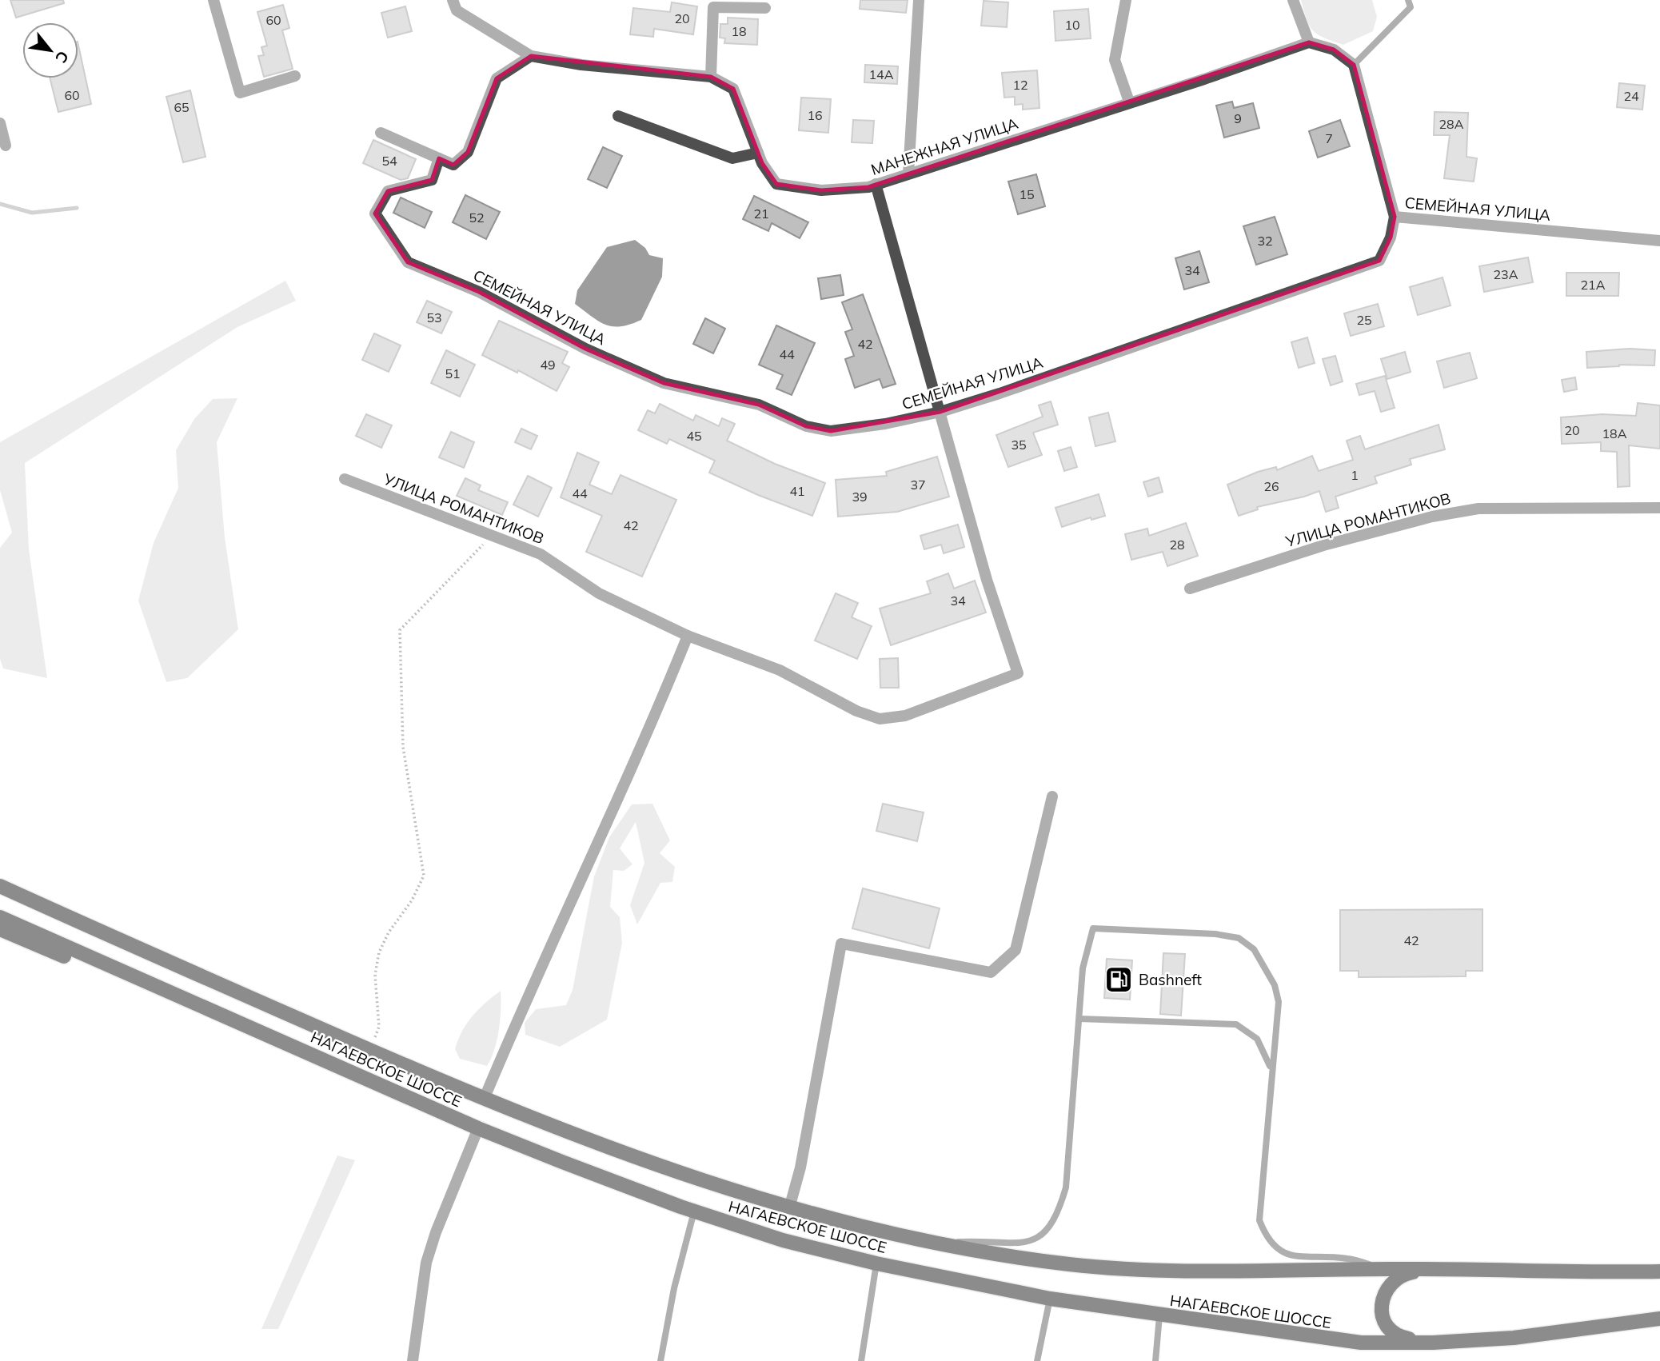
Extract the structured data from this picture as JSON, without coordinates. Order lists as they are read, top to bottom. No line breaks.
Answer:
{"streets":{"main road":["НАГАЕВСКОЕ ШОССЕ"],"street":["МАНЕЖНАЯ УЛИЦА","СЕМЕЙНАЯ УЛИЦА","УЛИЦА РОМАНТИКОВ"]},"crossings":[["СЕМЕЙНАЯ УЛИЦА","УЛИЦА РОМАНТИКОВ"]],"places":{"fuel station":["Bashneft"]},"house_numbers":["20","60","10","18","14А","12","60","24","65","16","9","28А","7","54","15","21","52","32","34","23А","21А","53","25","42","44","49","51","20","18А","45","35","1","37","26","41","44","39","42","28","34","42"],"north":"bottom right"}
